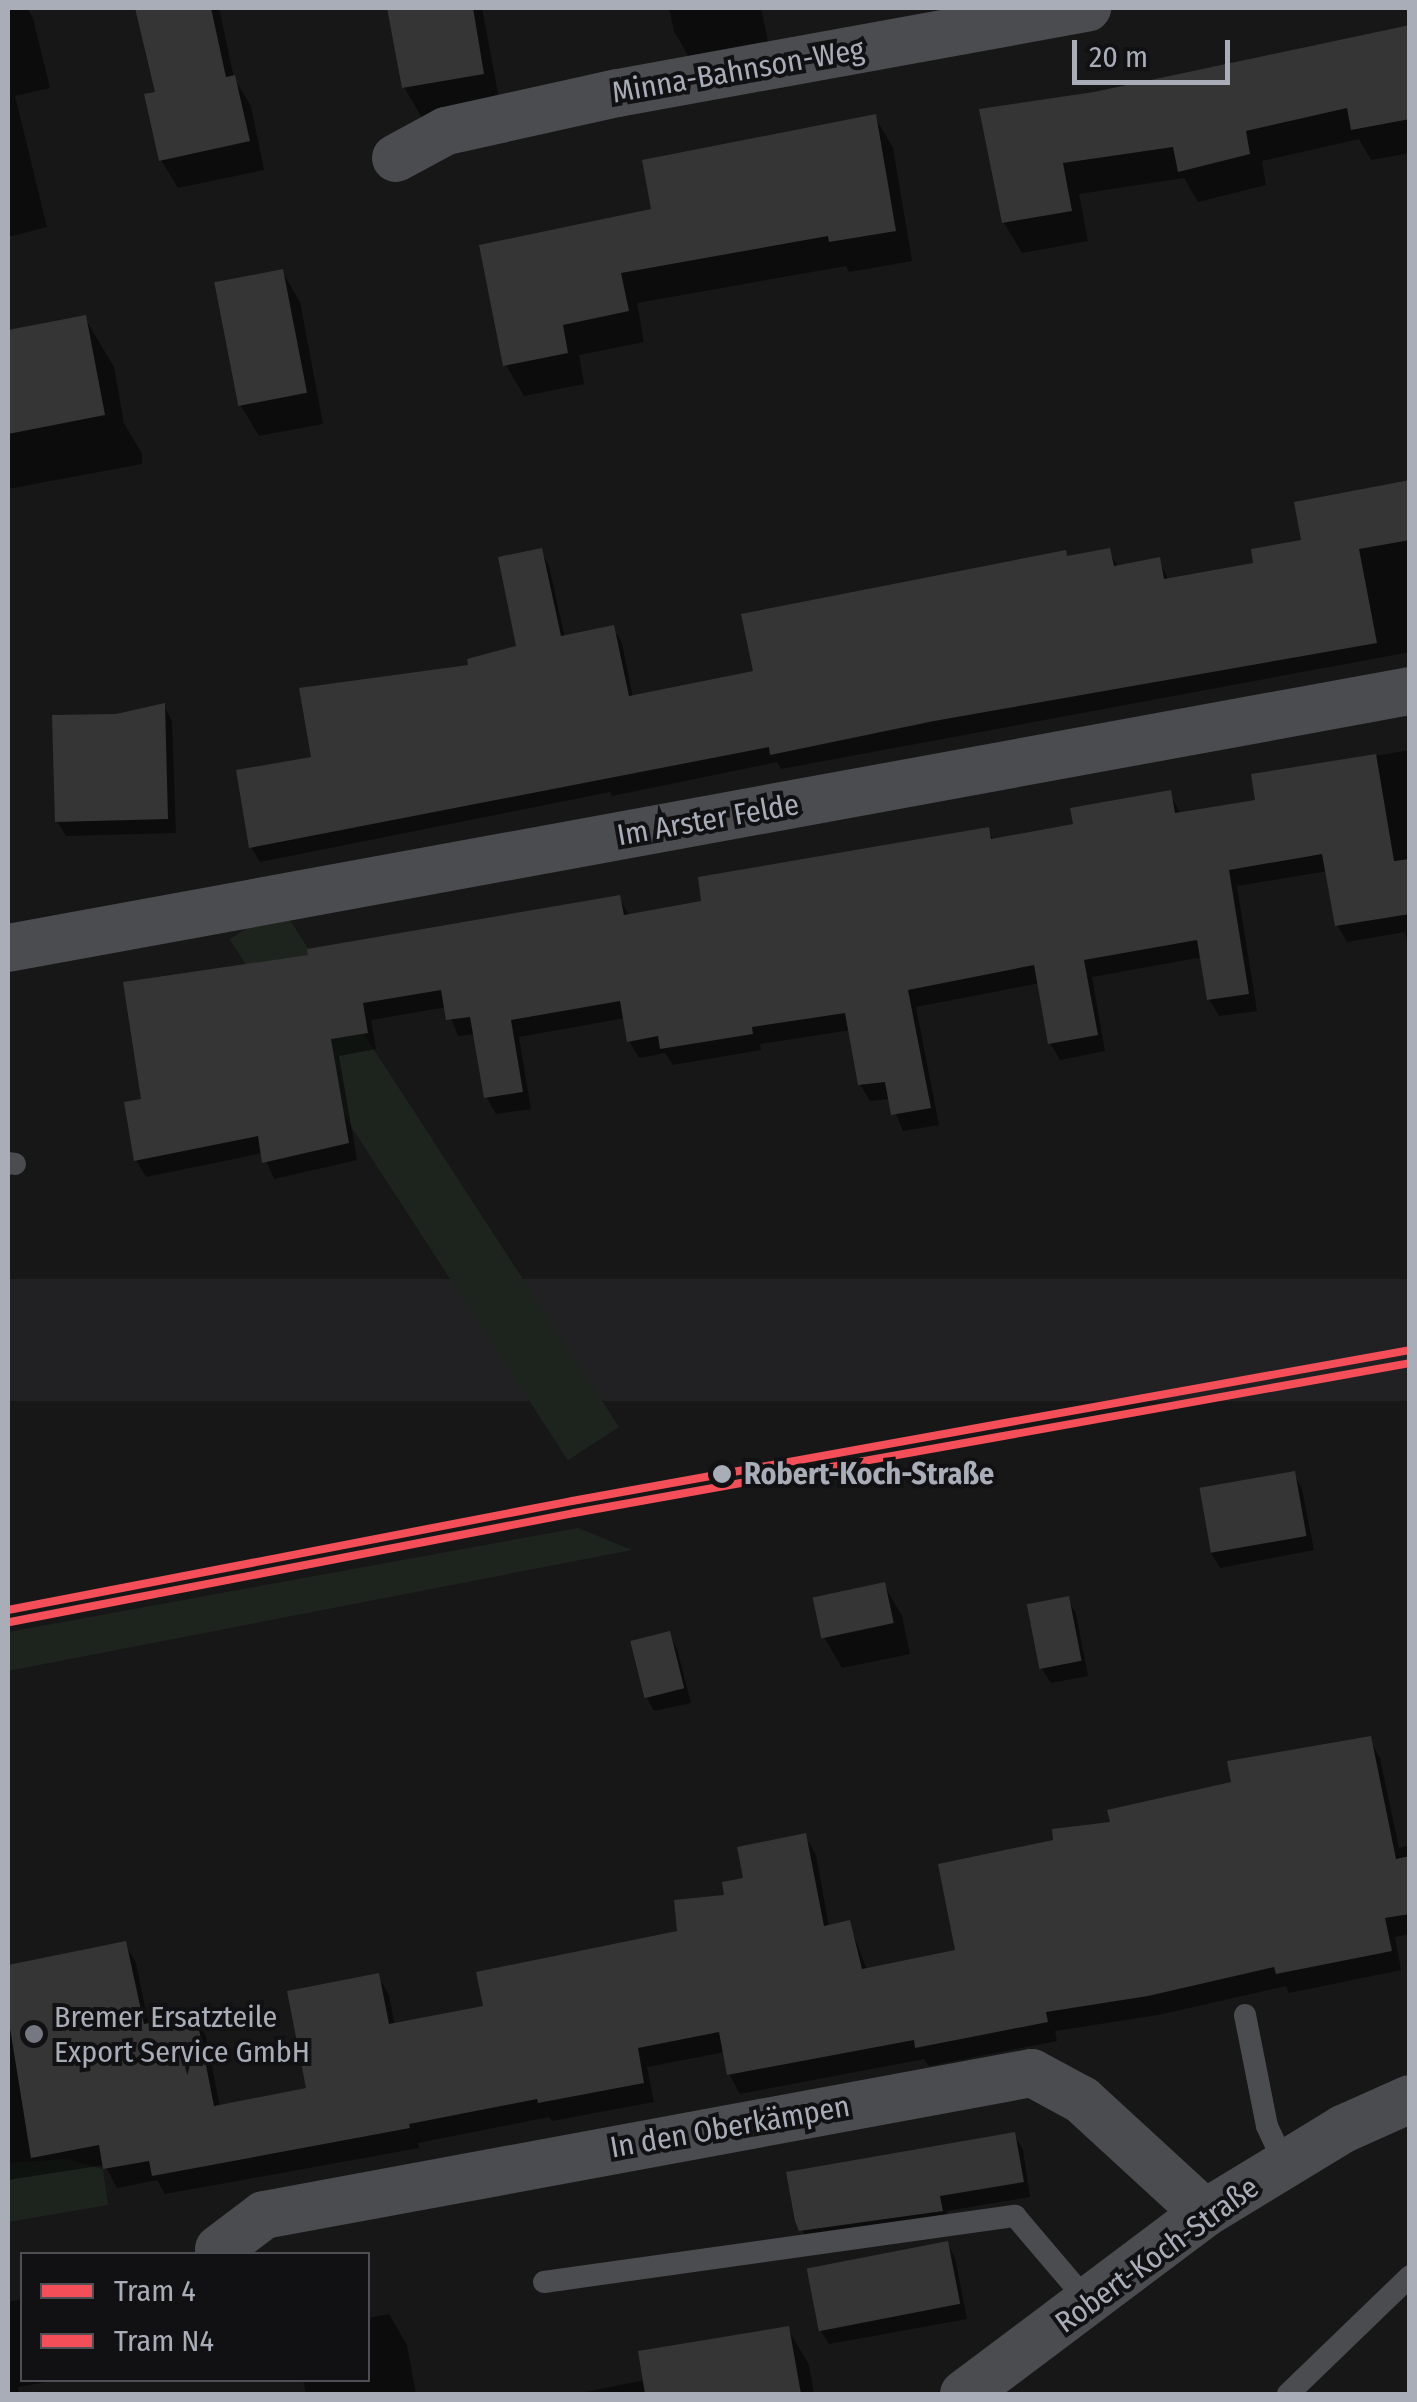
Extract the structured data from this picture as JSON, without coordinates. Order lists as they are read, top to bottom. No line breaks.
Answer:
{"streets":{"street":["Minna-Bahnson-Weg","Im Arster Felde","In den Oberkämpen","Robert-Koch-Straße"]},"crossings":[["In den Oberkämpen","Robert-Koch-Straße"]],"places":["Robert-Koch-Straße","Bremer Ersatzteile Export Service GmbH"],"lines":["tram line 4","tram line N4"],"legend":["Tram 4","Tram N4"],"scale_bar":"20 m"}
